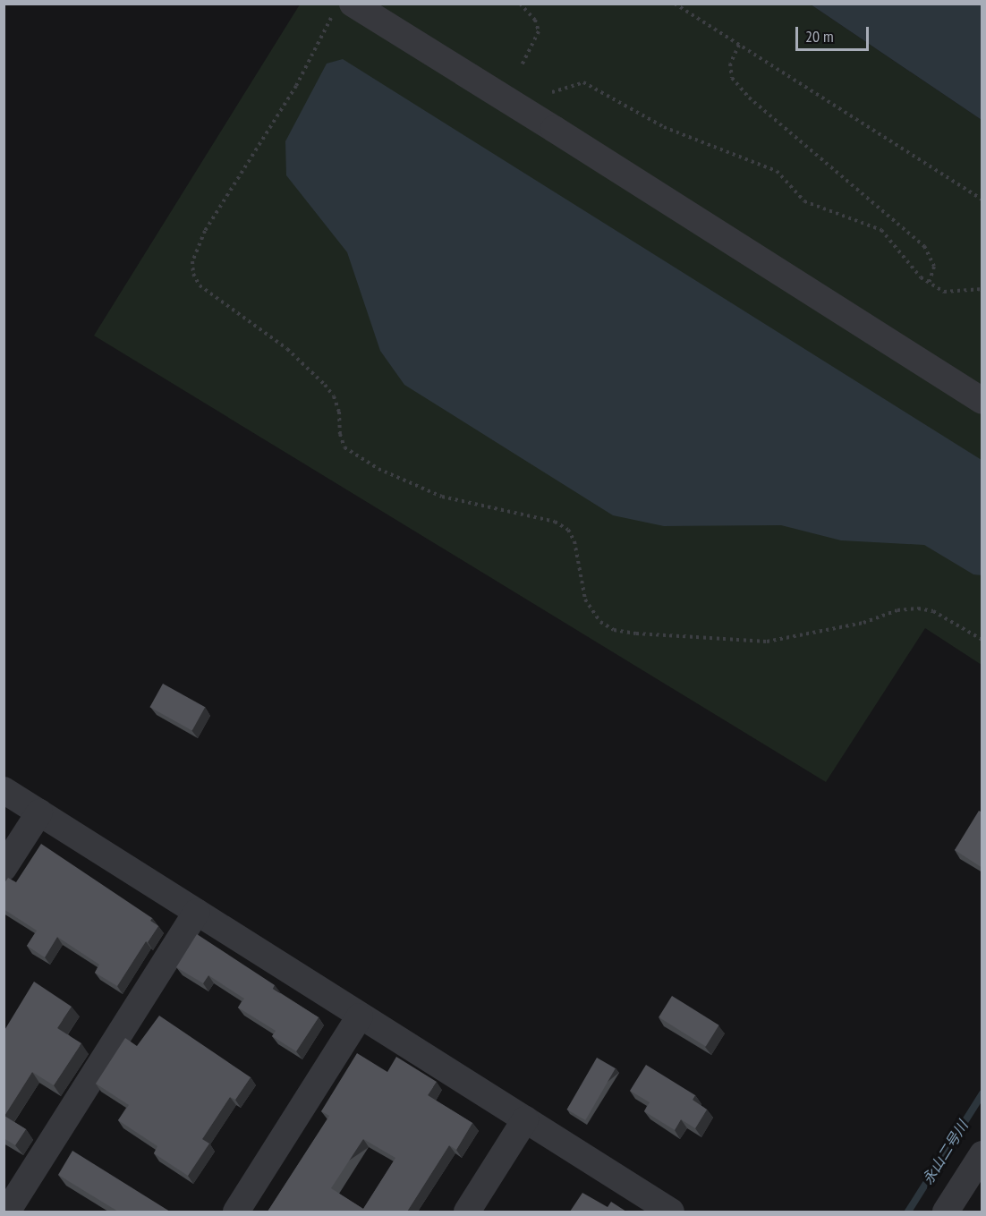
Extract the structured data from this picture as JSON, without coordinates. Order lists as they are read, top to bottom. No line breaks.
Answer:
{"water":["永山二号川"],"scale_bar":"20 m"}
